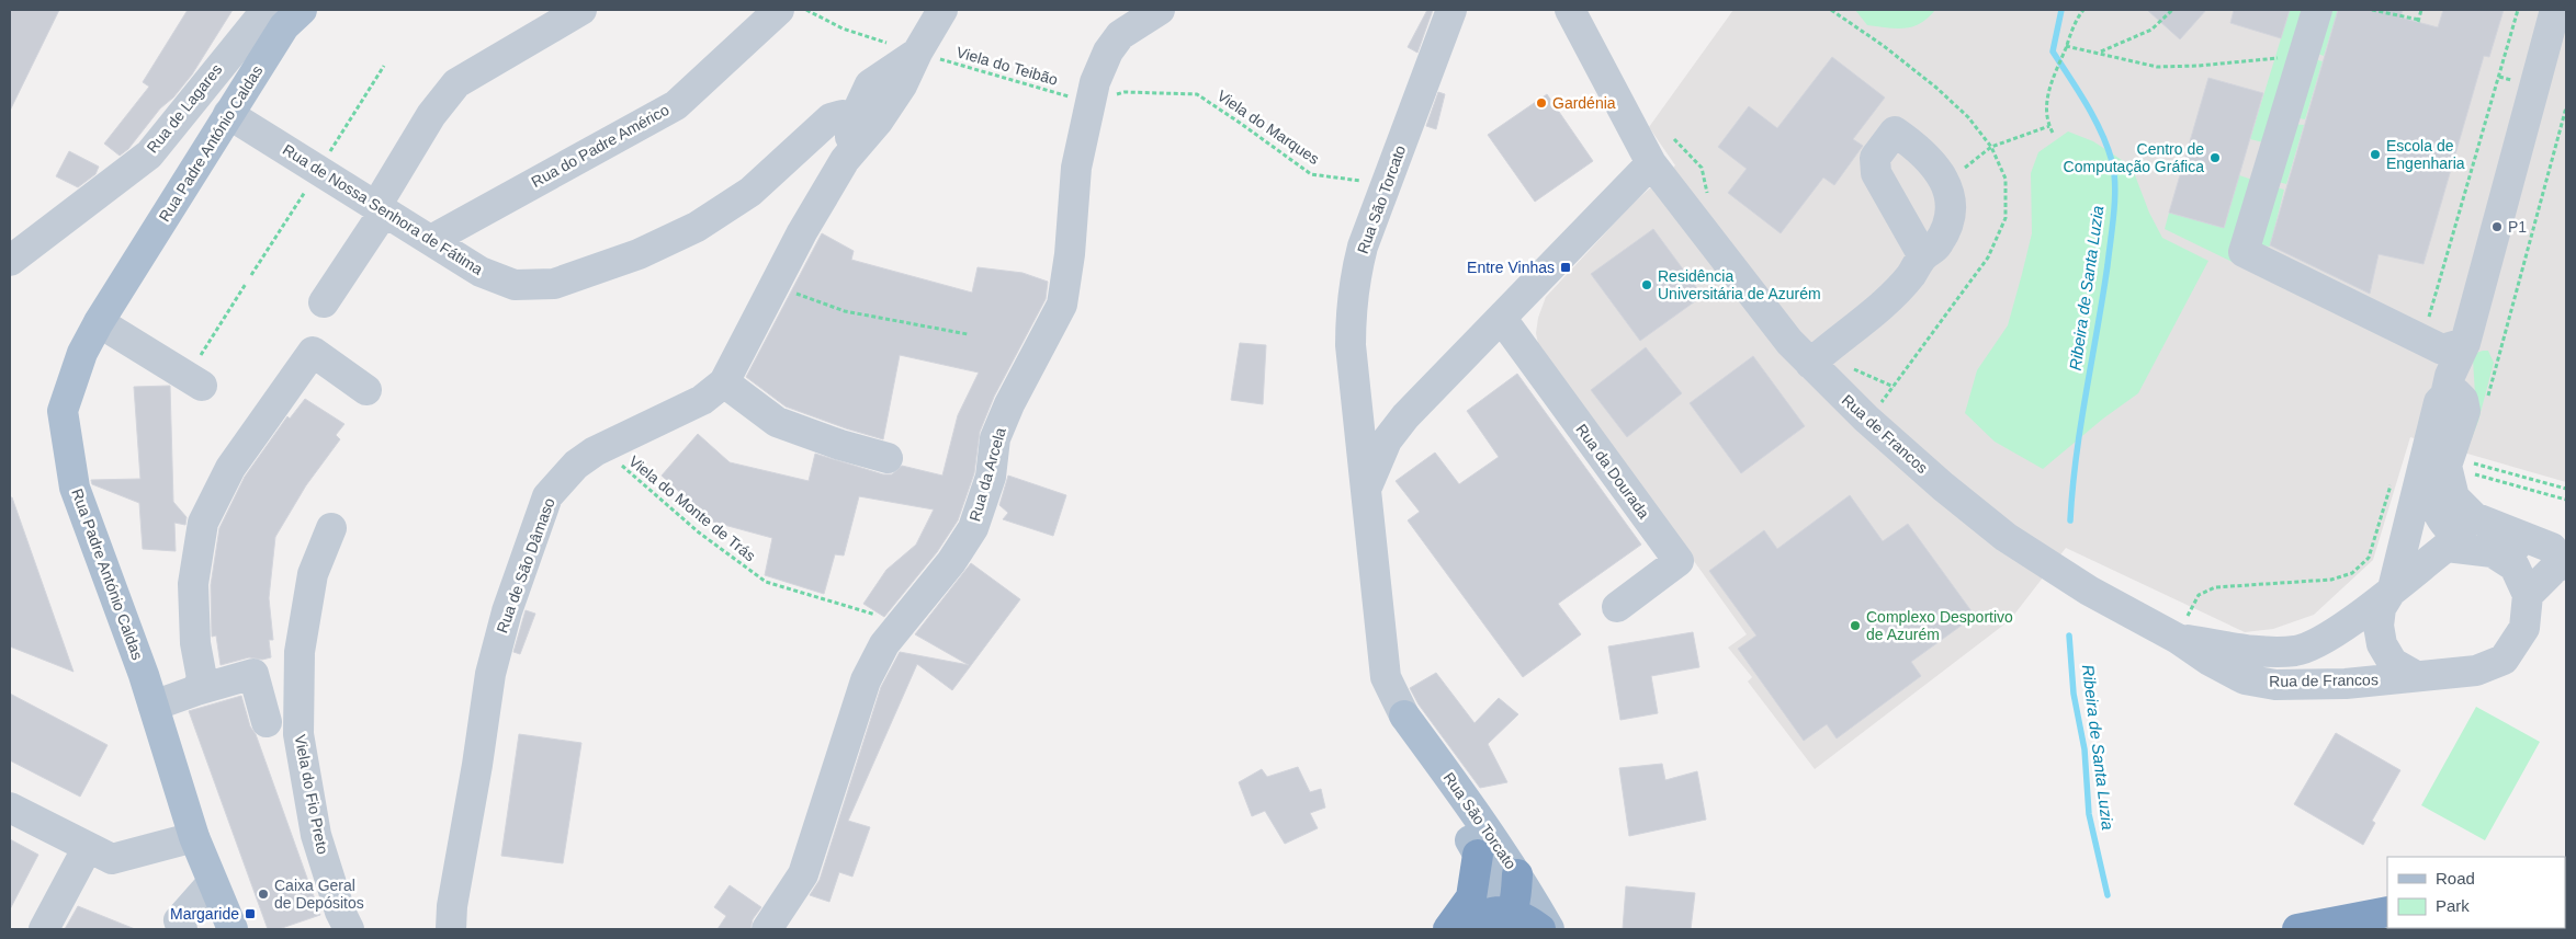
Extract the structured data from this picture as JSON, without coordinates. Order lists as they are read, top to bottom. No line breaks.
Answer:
{"streets":{"main road":["Rua Padre António Caldas","Rua São Torcato"],"street":["Rua de Lagares","Rua do Padre Américo","Rua de Nossa Senhora de Fátima","Rua de Francos","Rua da Dourada","Rua da Arcela","Rua de São Dâmaso","Viela do Fio Preto"],"path":["Viela do Teibão","Viela do Marques","Viela do Monte de Trás"]},"crossings":[["Viela do Teibão","Viela do Marques"],["Viela do Teibão","Rua da Arcela"],["Viela do Teibão","Rua de São Dâmaso"],["Rua de Lagares","Rua Padre António Caldas"],["Viela do Marques","Rua da Arcela"],["Rua Padre António Caldas","Rua de Nossa Senhora de Fátima"],["Rua do Padre Américo","Rua de Nossa Senhora de Fátima"],["Rua de Nossa Senhora de Fátima","Rua de São Dâmaso"],["Rua da Arcela","Viela do Monte de Trás"],["Viela do Monte de Trás","Rua de São Dâmaso"]],"water":["Ribeira de Santa Luzia"],"places":{"other":["Gardénia","Escola de Engenharia","Centro de Computação Gráfica","P1","Residência Universitária de Azurém","Complexo Desportivo de Azurém","Caixa Geral de Depósitos"],"transit":["Entre Vinhas","Margaride"]},"legend":["Road","Park"]}
